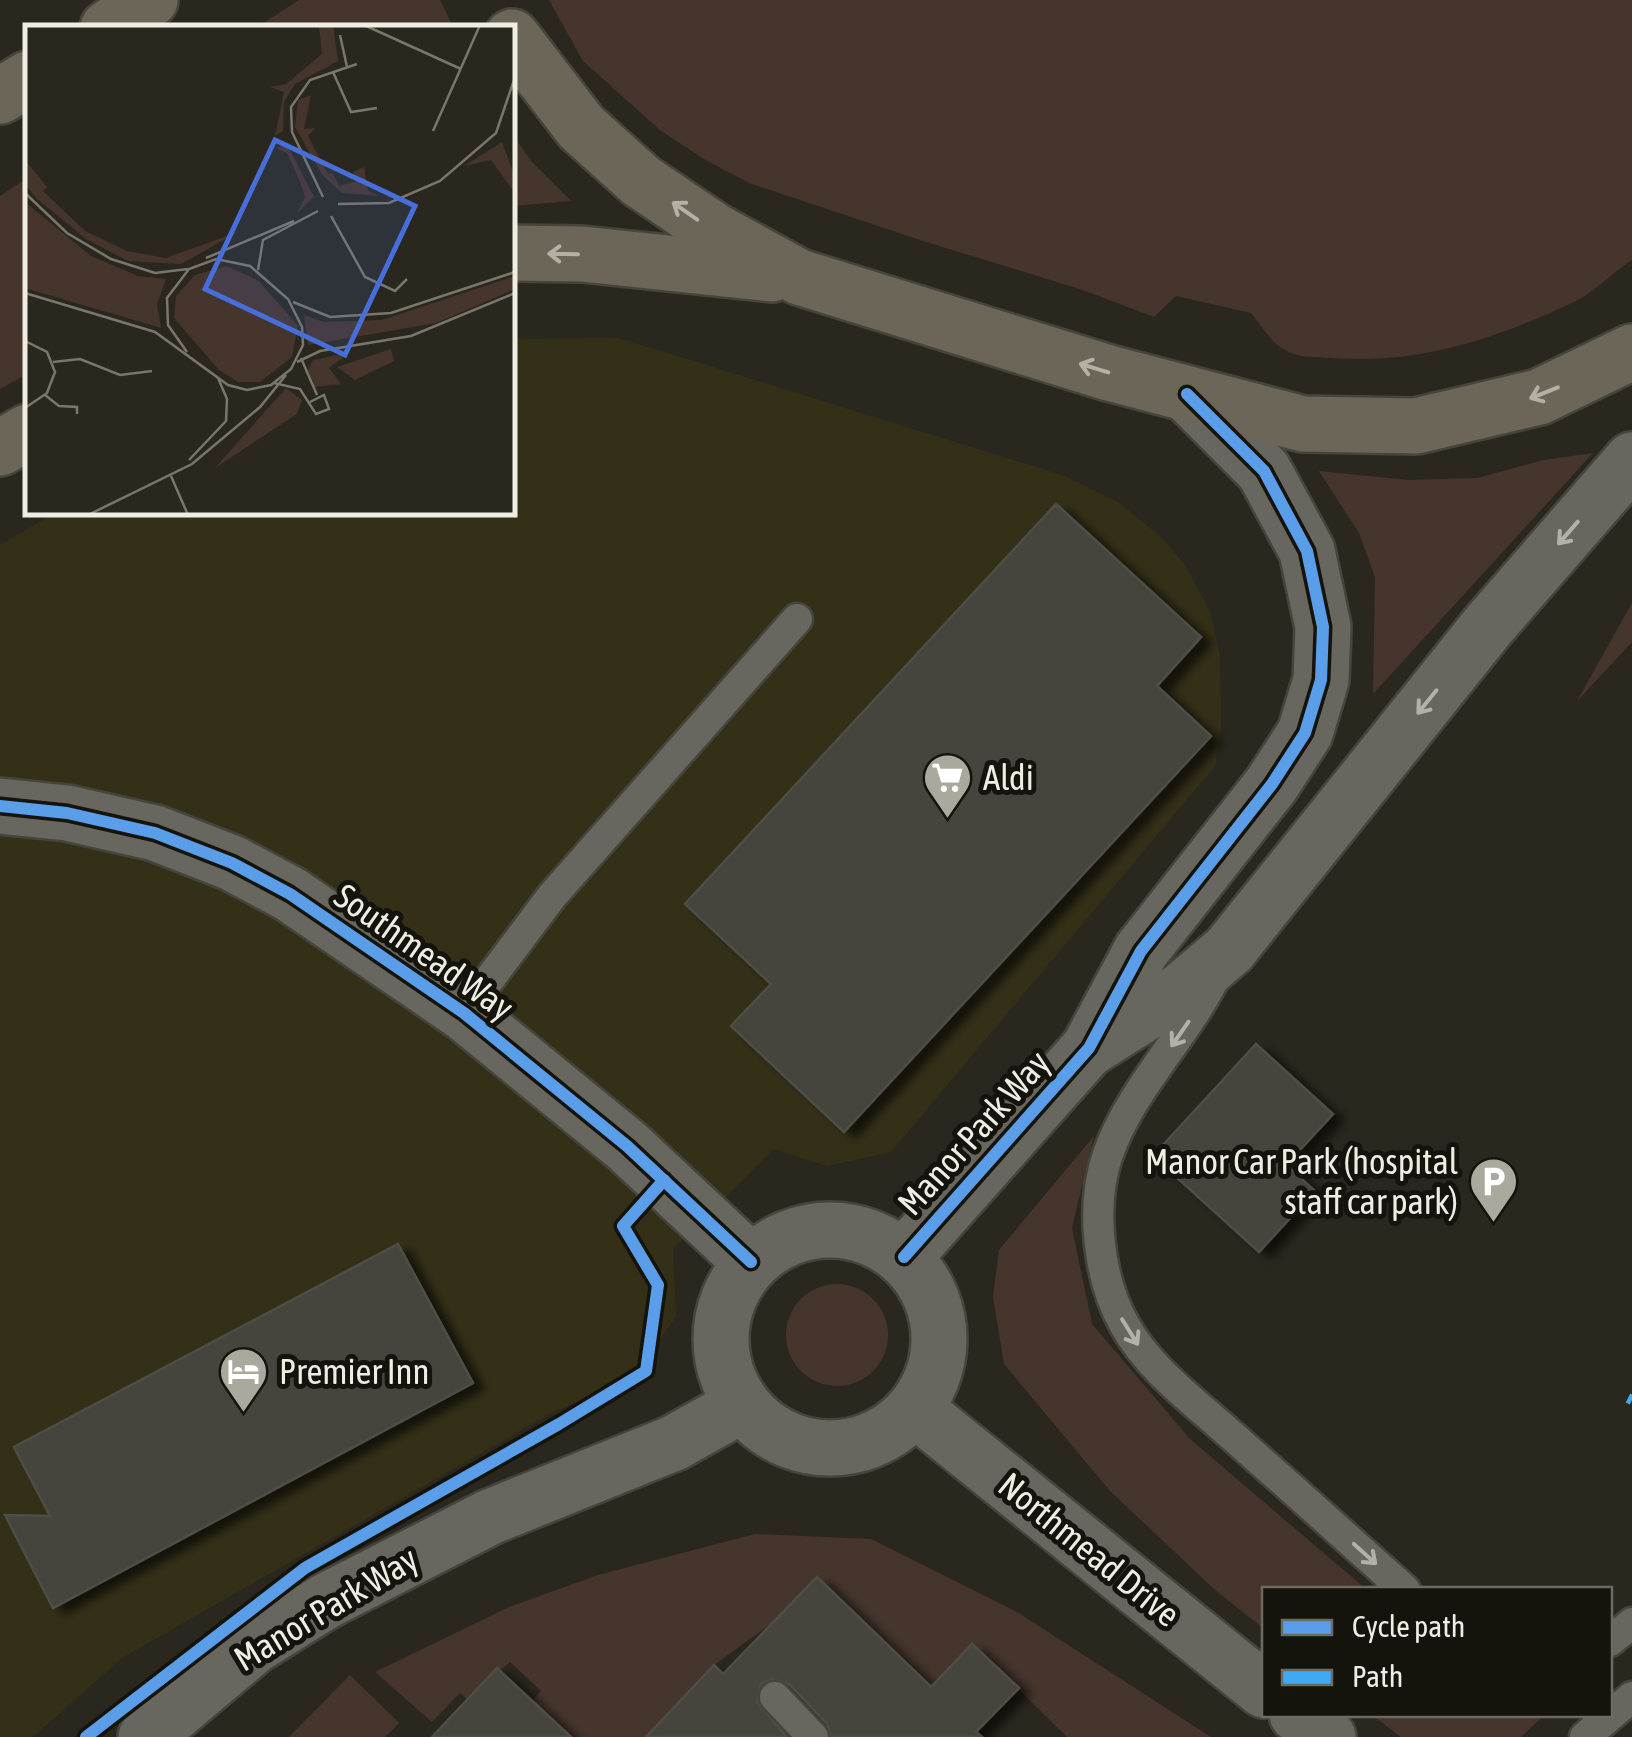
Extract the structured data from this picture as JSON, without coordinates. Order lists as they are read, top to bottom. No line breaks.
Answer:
{"streets":{"street":["Southmead Way","Manor Park Way","Northmead Drive"]},"crossings":[["Southmead Way","Manor Park Way"],["Southmead Way","Northmead Drive"],["Manor Park Way","Northmead Drive"]],"places":{"supermarket":["Aldi"],"parking":["Manor Car Park (hospital staff car park)"],"hotel":["Premier Inn"]},"legend":["Cycle path","Path"]}
